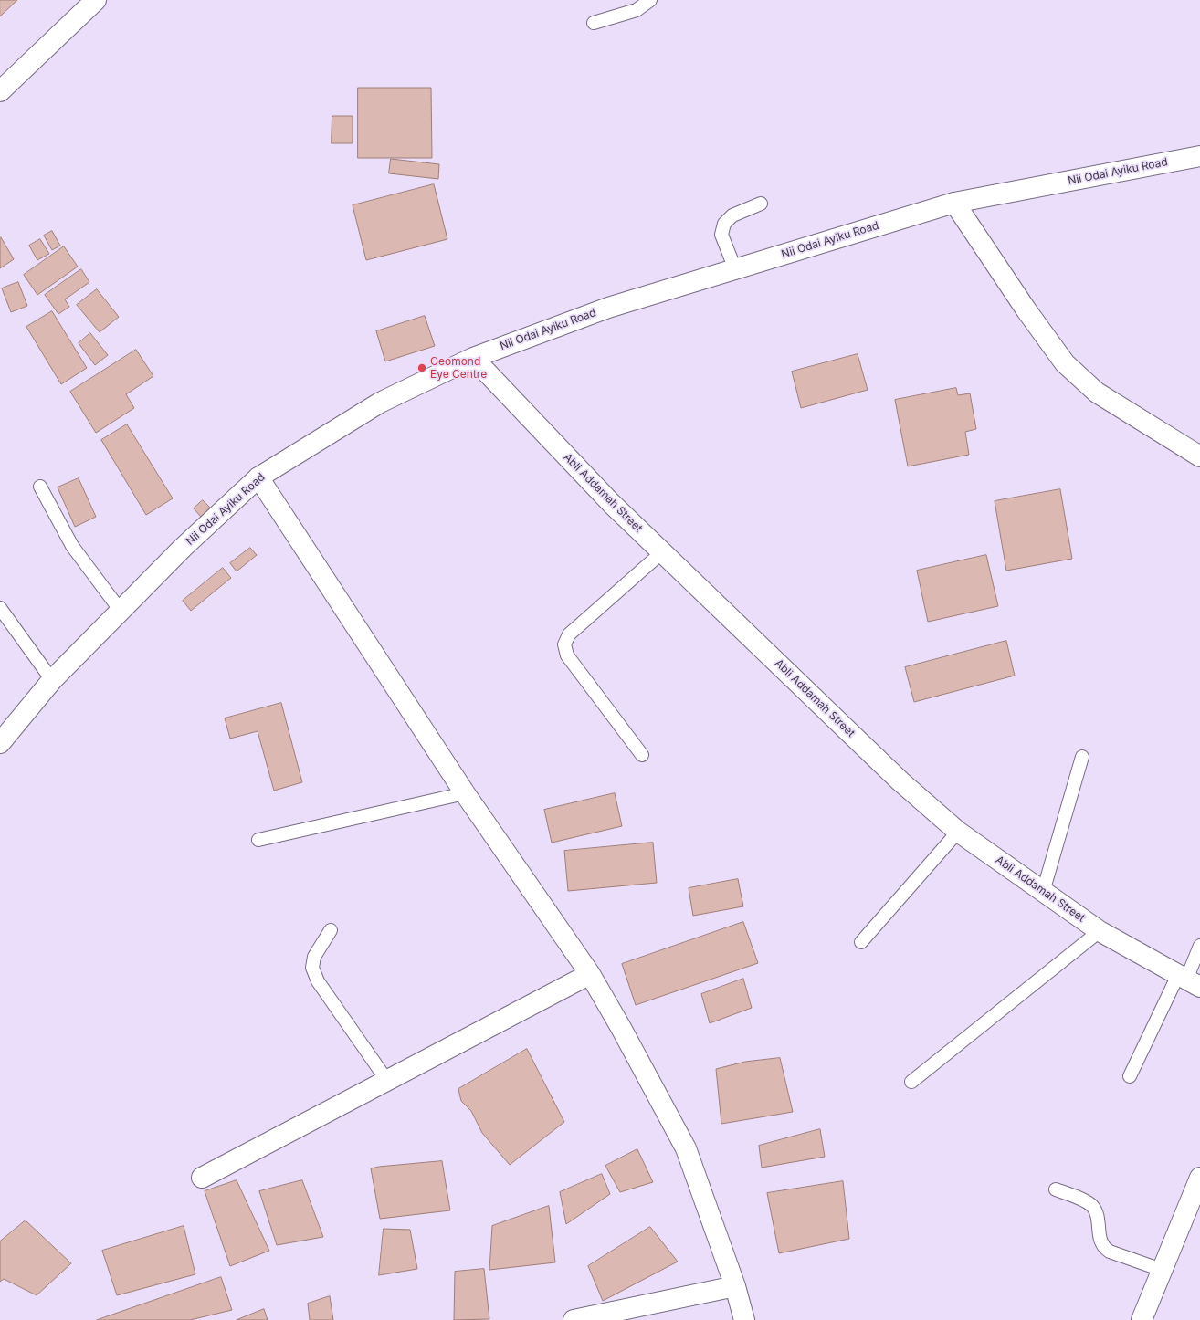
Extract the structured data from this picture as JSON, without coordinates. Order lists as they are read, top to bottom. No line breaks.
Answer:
{"streets":{"street":["Nii Odai Ayiku Road","Abli Addamah Street"]},"crossings":[["Nii Odai Ayiku Road","Abli Addamah Street"]],"places":["Geomond Eye Centre"]}
